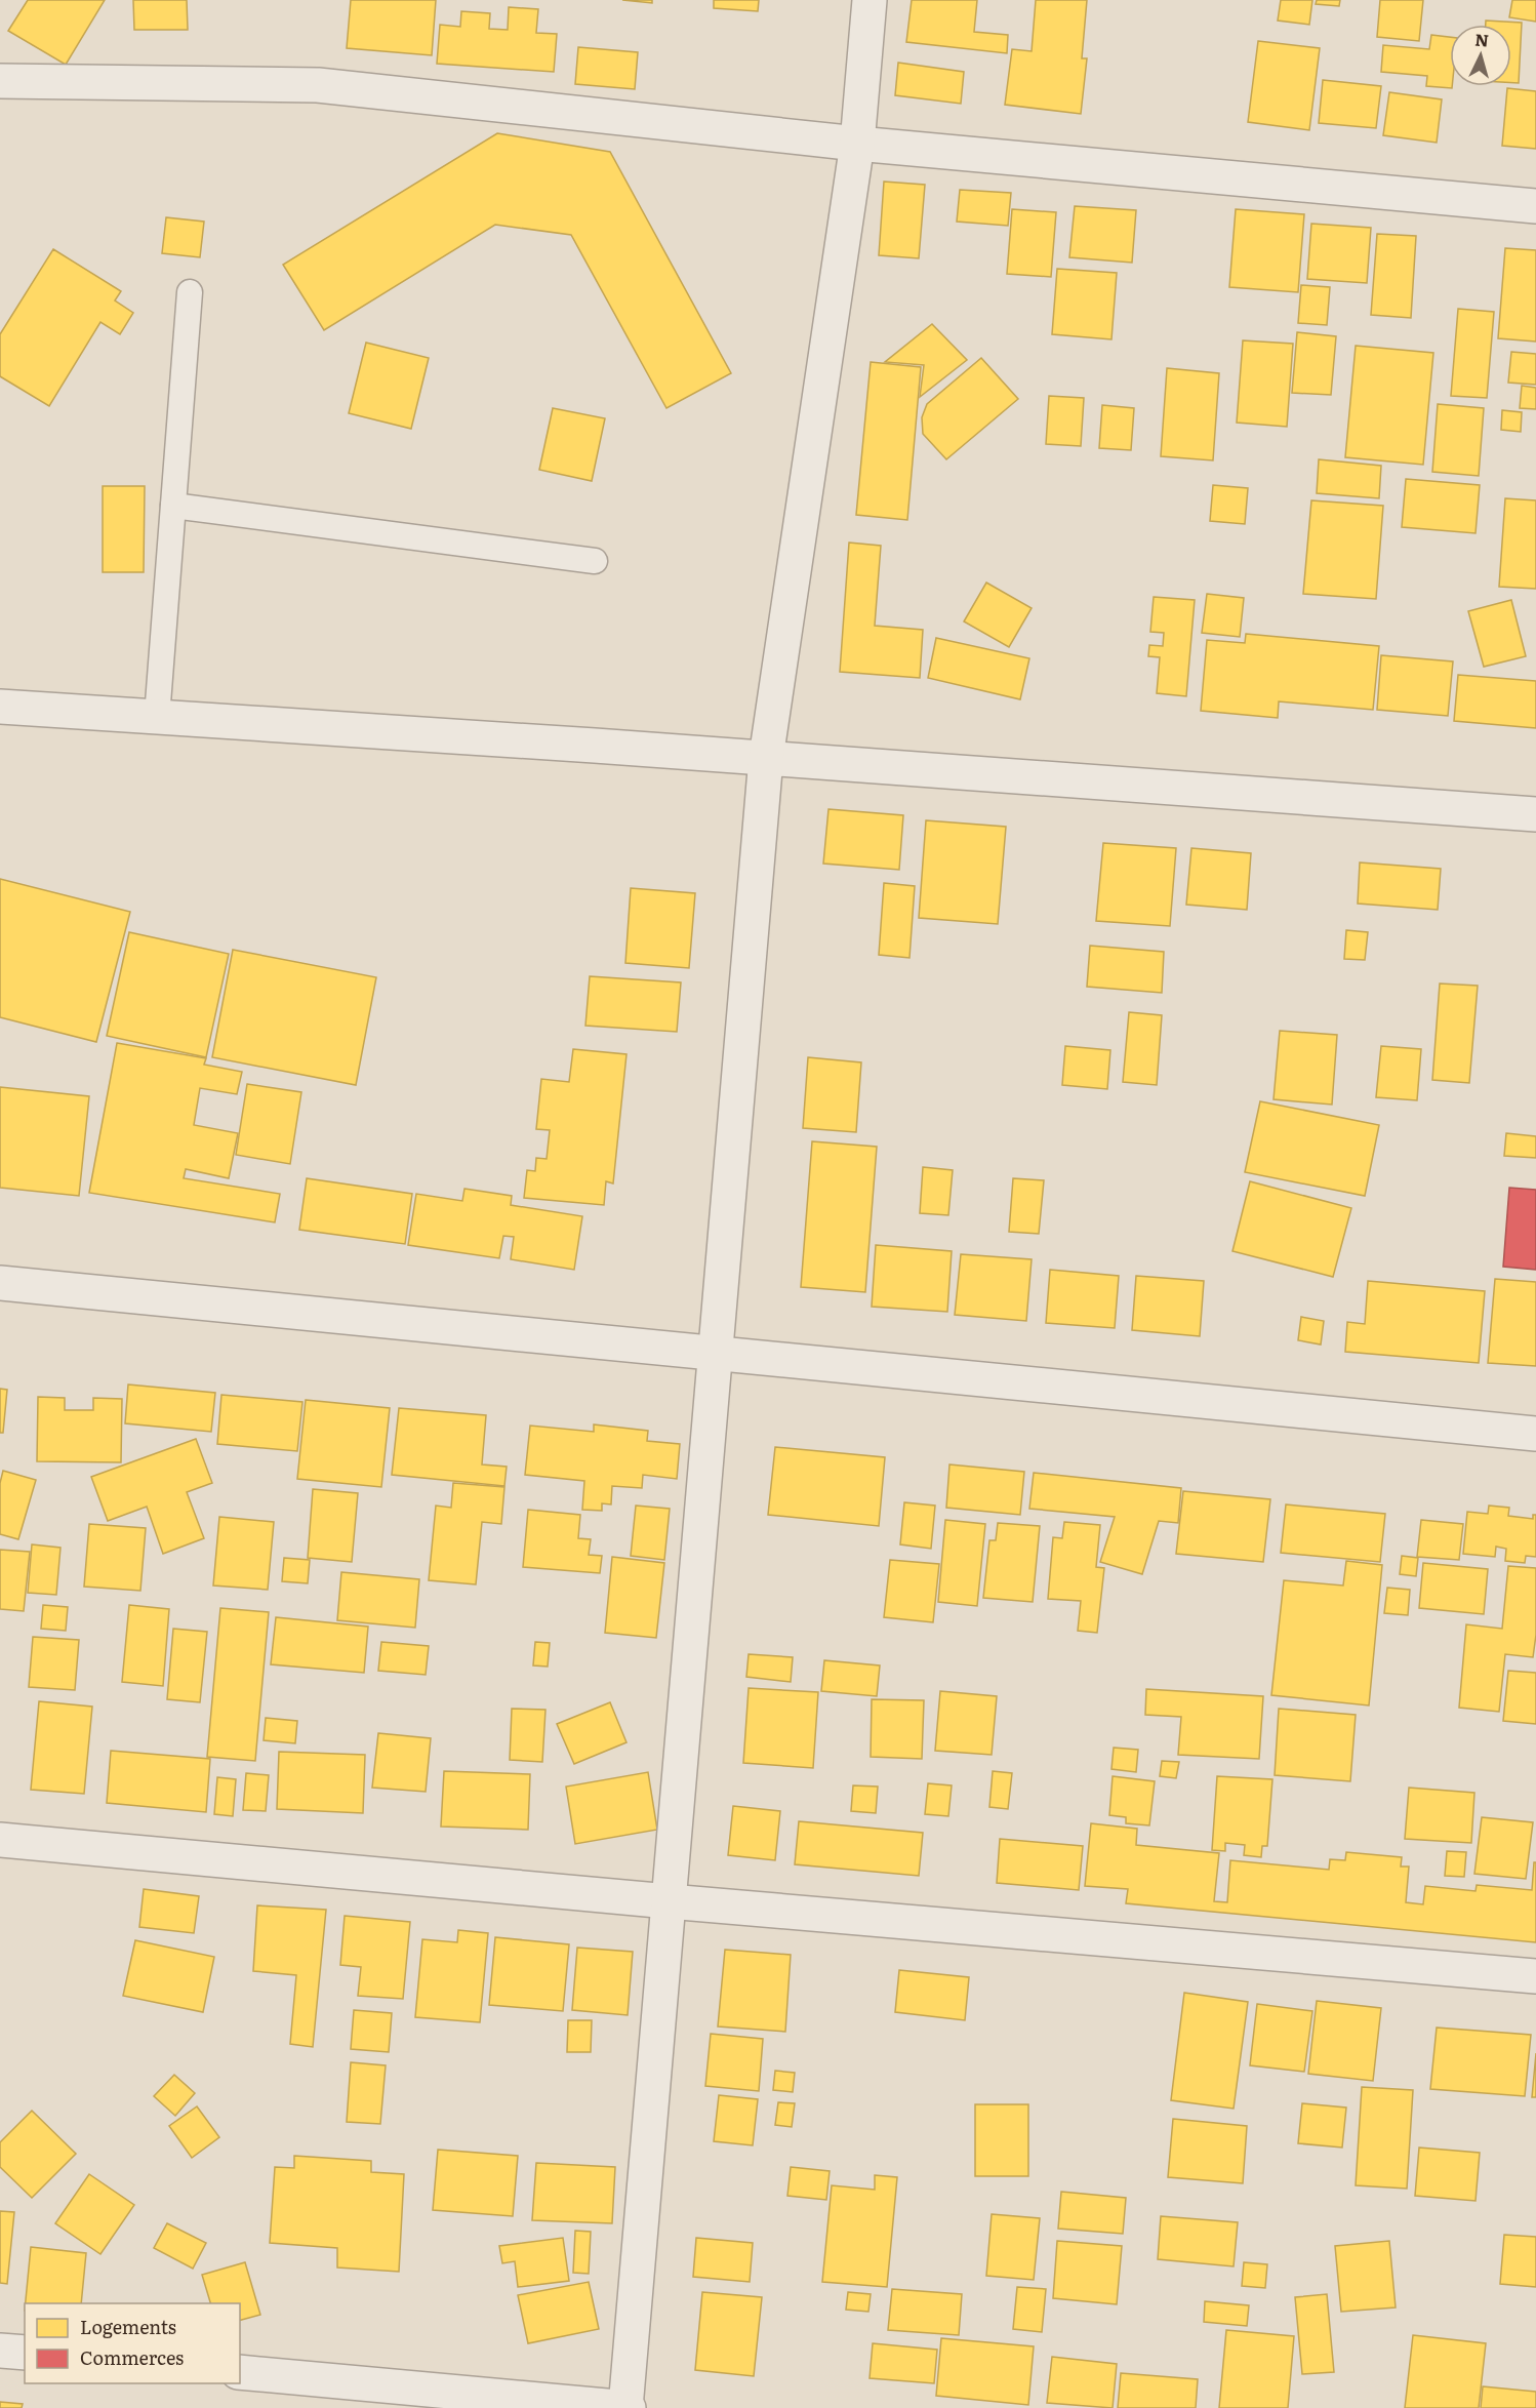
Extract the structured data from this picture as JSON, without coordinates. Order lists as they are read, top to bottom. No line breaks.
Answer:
{"legend":["Logements","Commerces"],"north":"top"}
